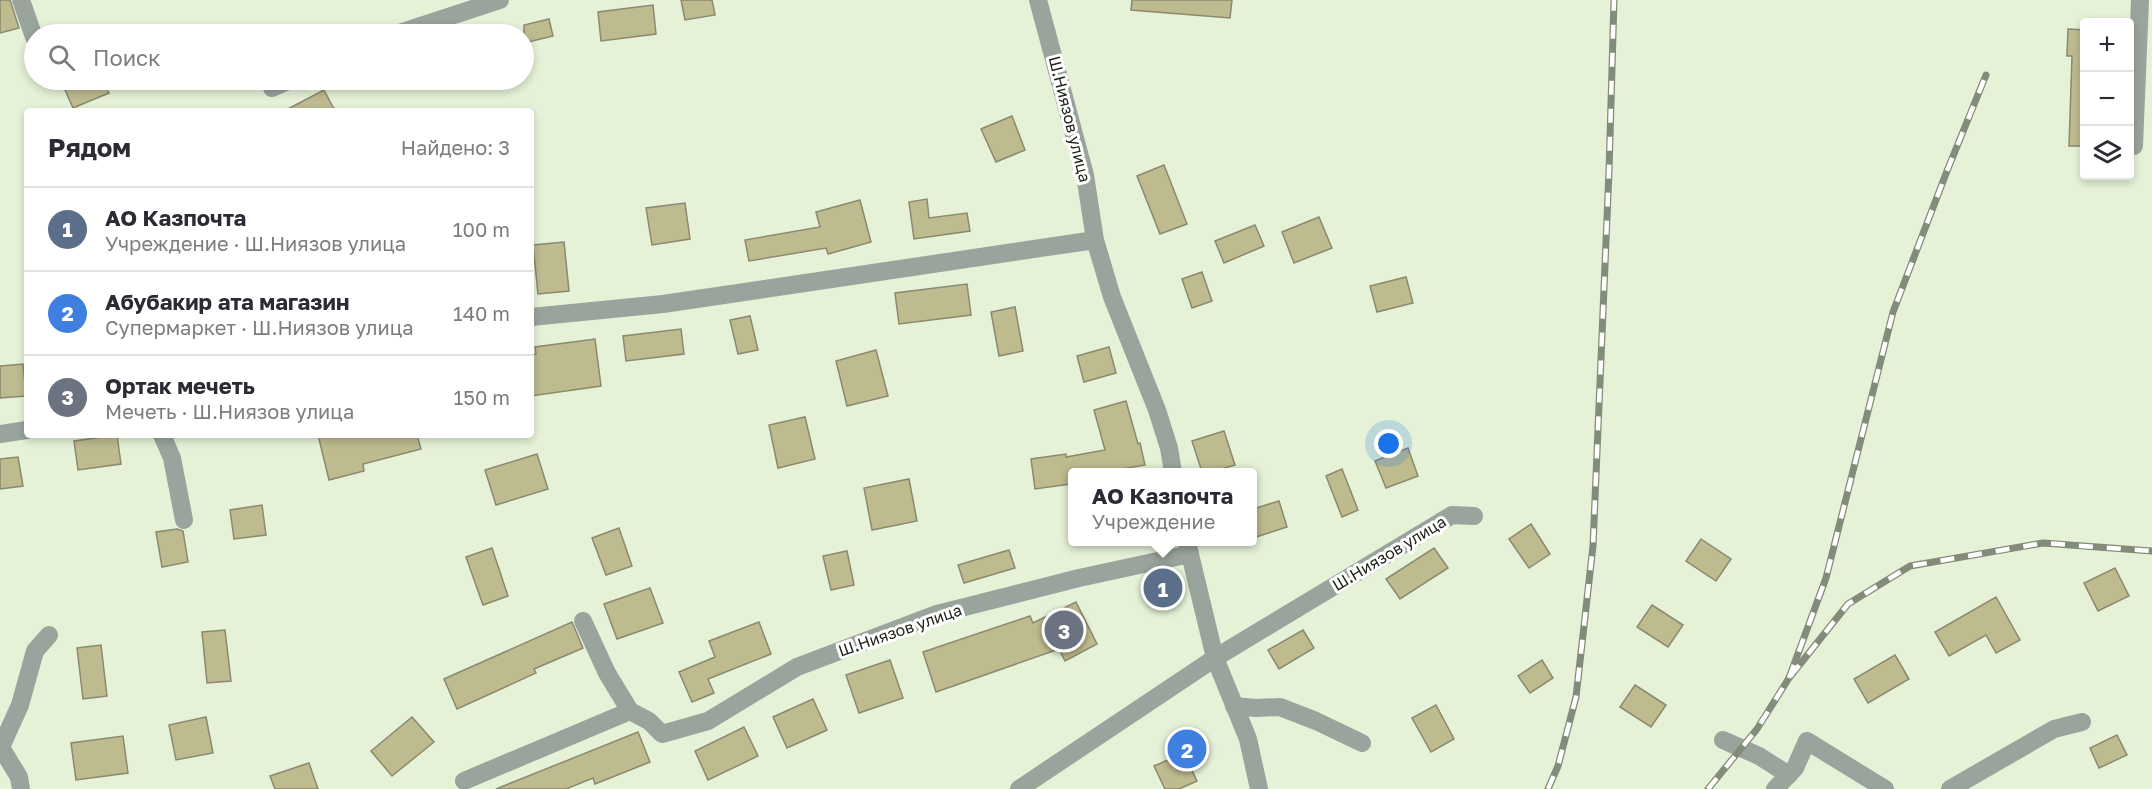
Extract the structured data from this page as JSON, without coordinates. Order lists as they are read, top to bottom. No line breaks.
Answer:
{"streets":{"street":["Ш.Ниязов улица"]},"page":{"map_buttons":["+","−"],"search":"Поиск","heading":["Рядом","Найдено: 3"],"list":[{"mark":"1","name":"АО Казпочта","note":"Учреждение · Ш.Ниязов улица","value":"100 m"},{"mark":"2","name":"Абубакир ата магазин","note":"Супермаркет · Ш.Ниязов улица","value":"140 m"},{"mark":"3","name":"Ортак мечеть","note":"Мечеть · Ш.Ниязов улица","value":"150 m"}],"popup":["АО Казпочта","Учреждение"],"pins":["1","3","2"]}}
